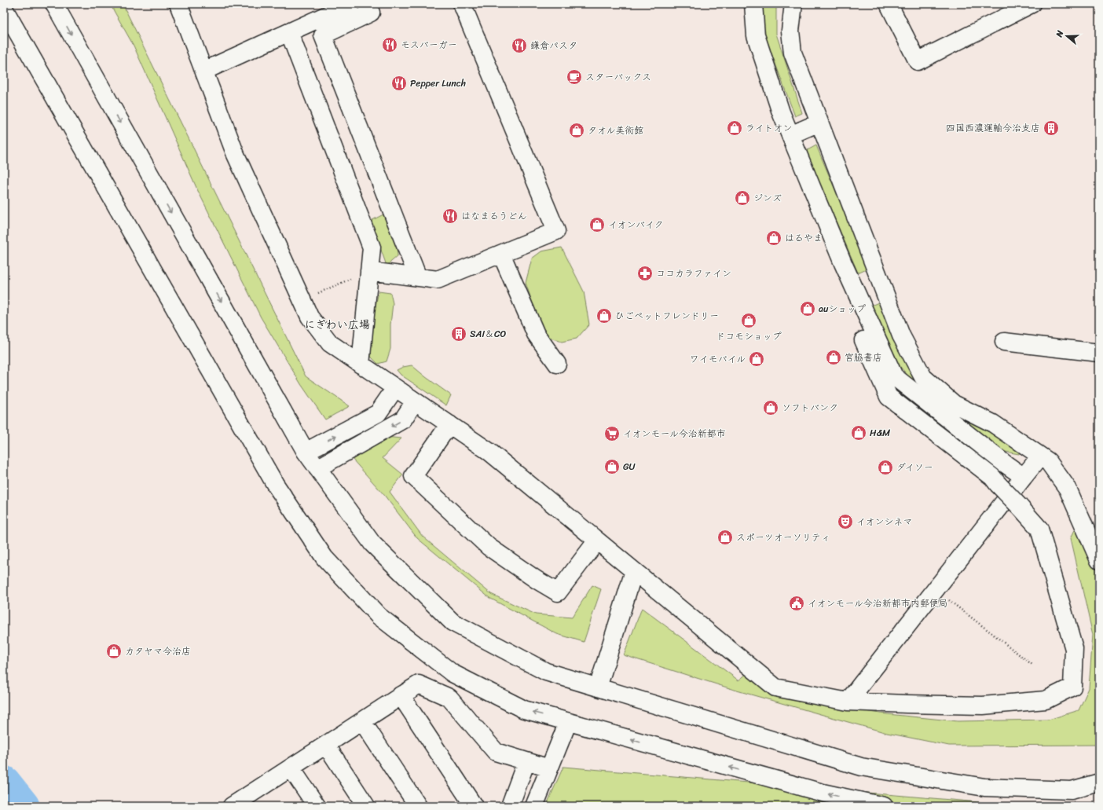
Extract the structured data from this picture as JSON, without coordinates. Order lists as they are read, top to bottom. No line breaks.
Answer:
{"districts":["にぎわい広場"],"places":{"restaurant":["モスバーガー","鎌倉パスタ","Pepper Lunch","はなまるうどん"],"cafe":["スターバックス"],"shop":["ライトオン","タオル美術館","ジンズ","イオンバイク","はるやま","auショップ","ひごペットフレンドリー","ドコモショップ","宮脇書店","ワイモバイル","ソフトバンク","H&M","GU","ダイソー","スポーツオーソリティ","カタヤマ今治店"],"building":["四国西濃運輸今治支店","SAI＆CO"],"pharmacy":["ココカラファイン"],"supermarket":["イオンモール今治新都市"],"theatre":["イオンシネマ"],"public building":["イオンモール今治新都市内郵便局"]},"north":"left"}
